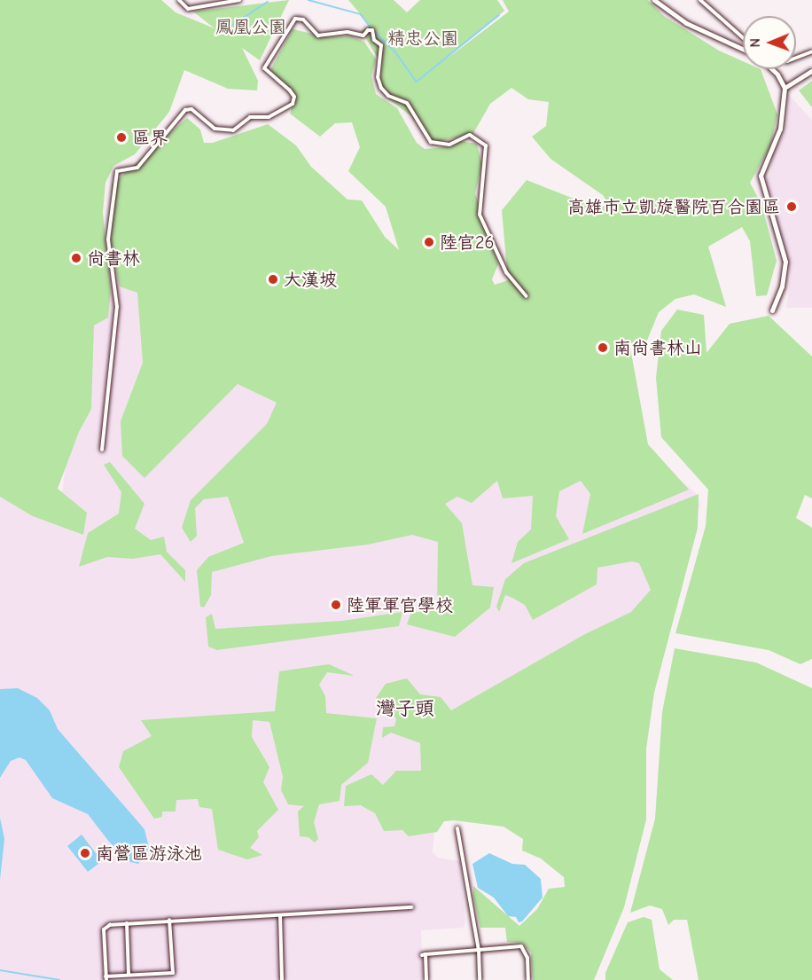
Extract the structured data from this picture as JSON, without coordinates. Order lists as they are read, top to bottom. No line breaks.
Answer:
{"districts":["灣子頭"],"parks":["鳳凰公園","精忠公園"],"places":["區界","高雄市立凱旋醫院百合園區","陸官26","尚書林","大漢坡","南尚書林山","陸軍軍官學校","南營區游泳池"],"north":"left"}
